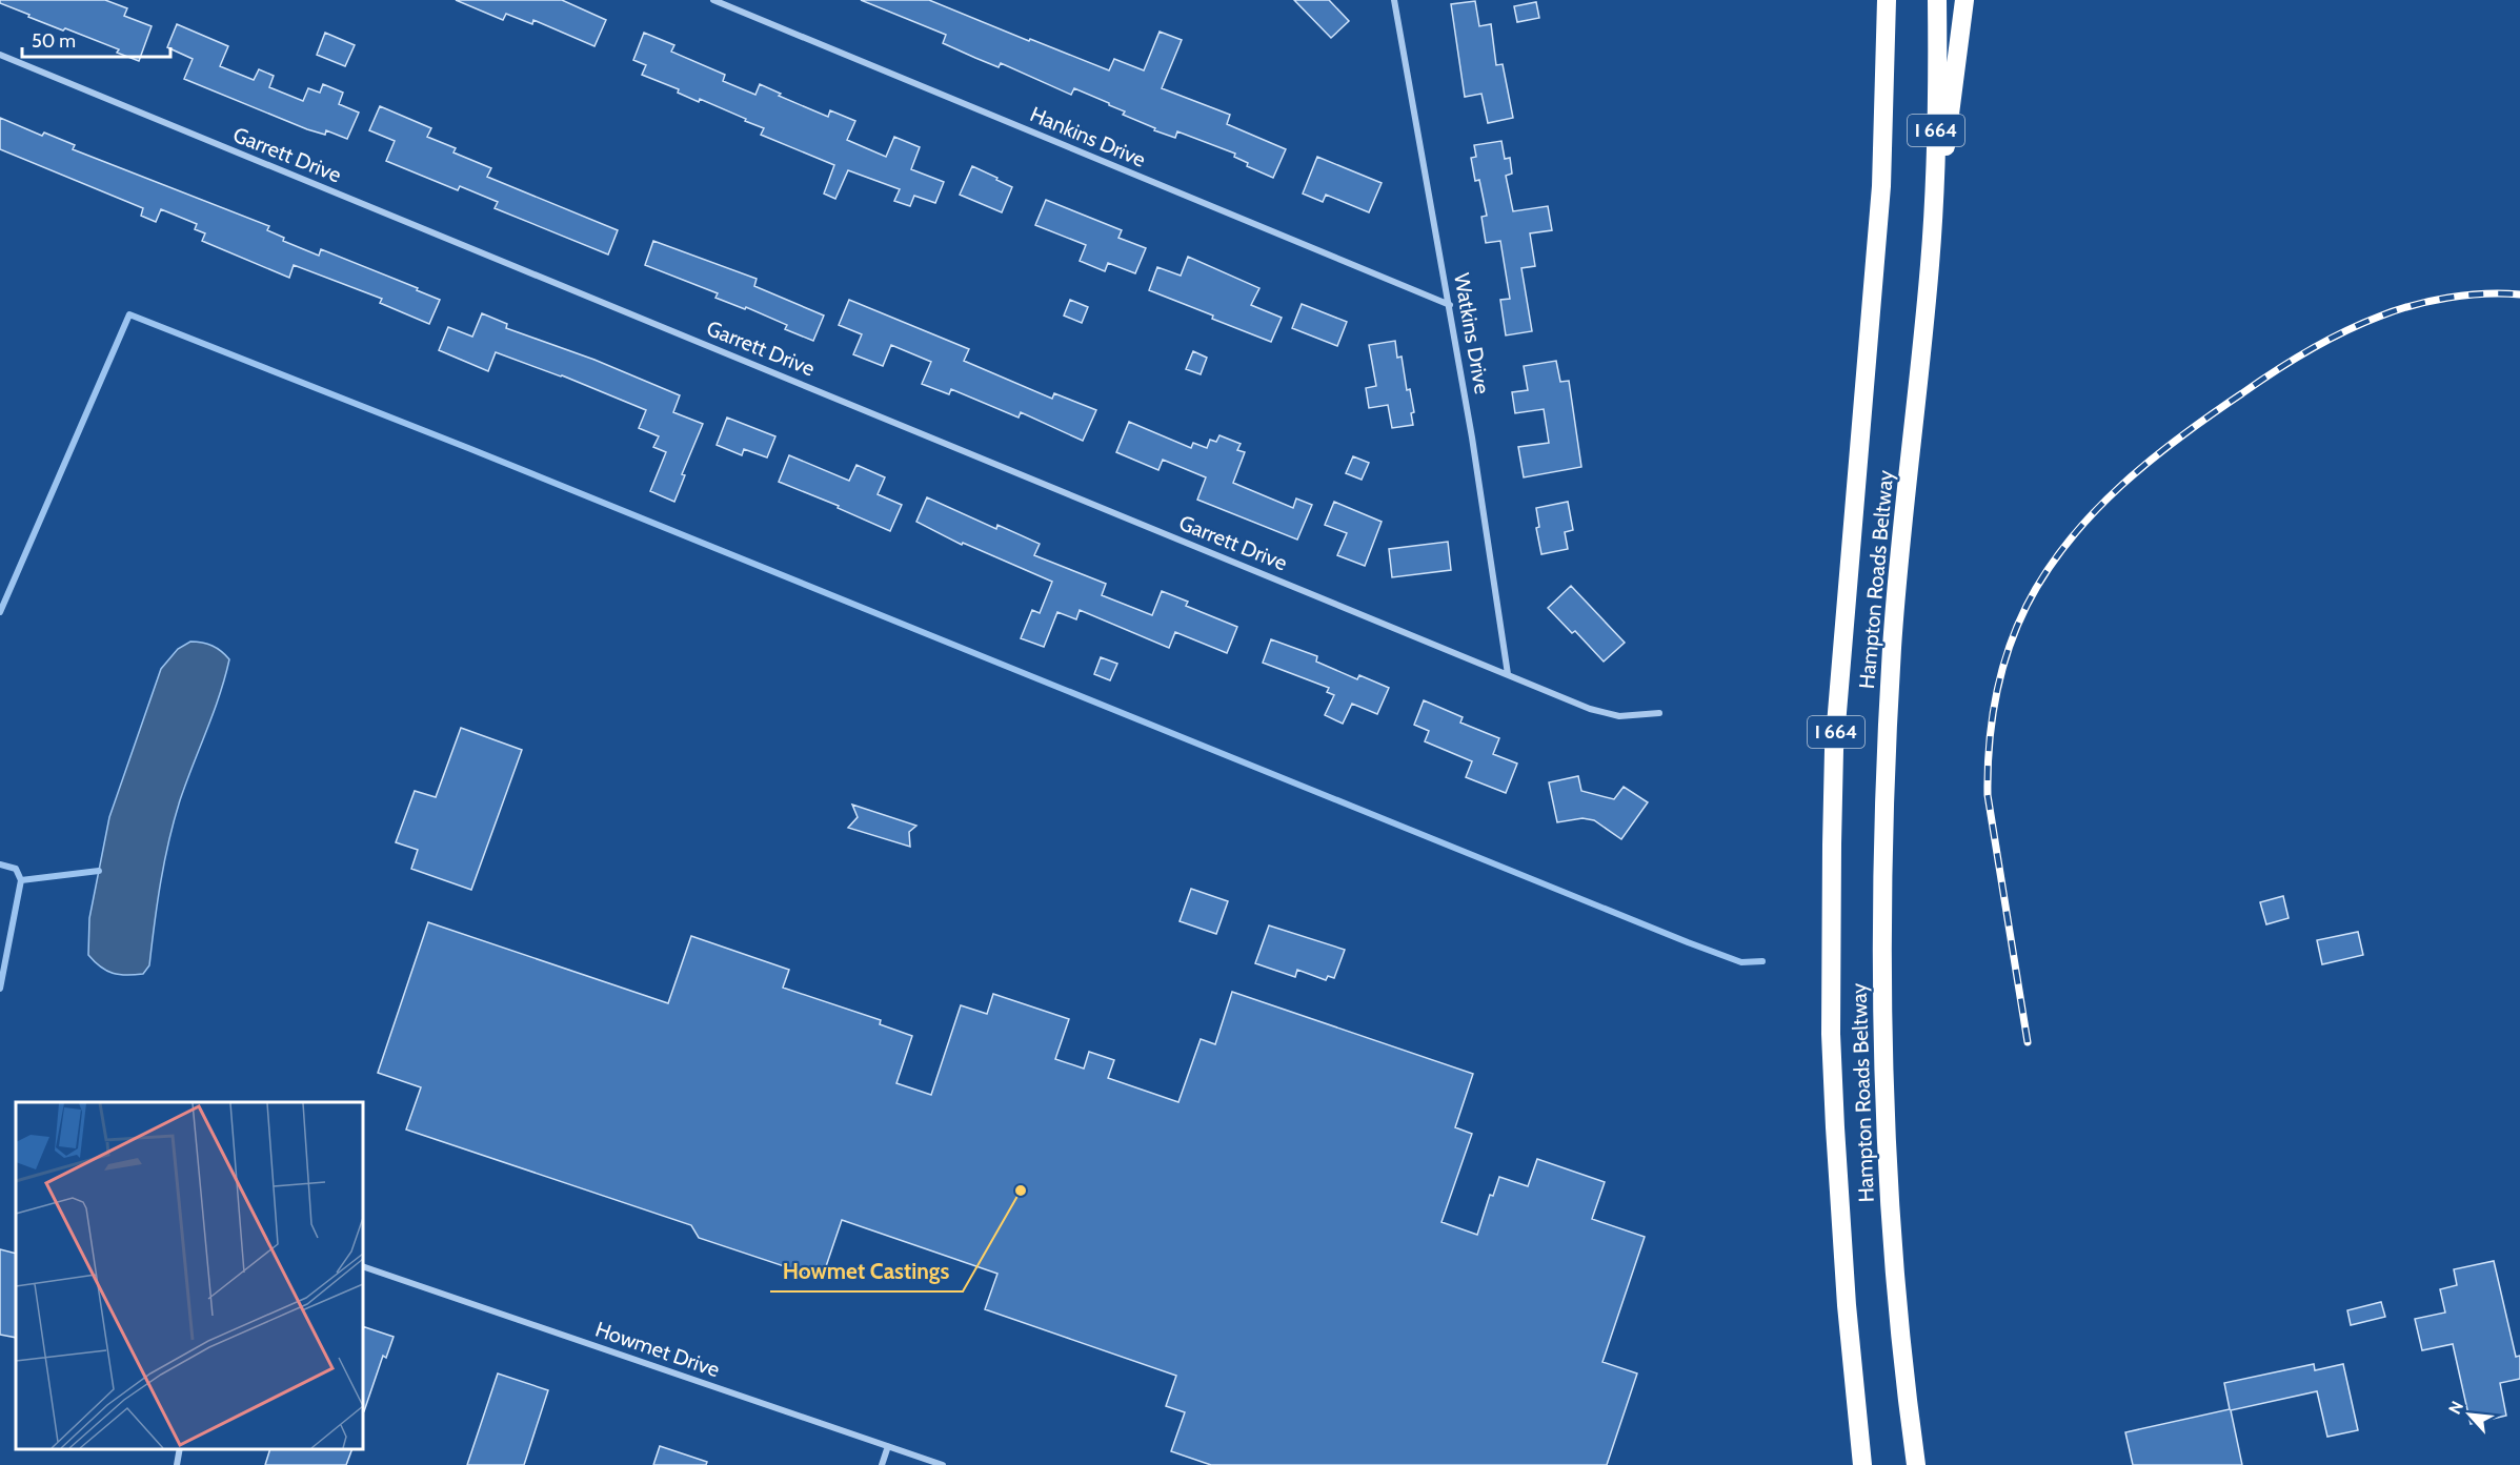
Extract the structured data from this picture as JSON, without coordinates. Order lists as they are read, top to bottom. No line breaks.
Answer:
{"streets":{"highway":["I 664","Hampton Roads Beltway"],"street":["Hankins Drive","Garrett Drive","Watkins Drive","Howmet Drive"]},"crossings":[["Hankins Drive","Watkins Drive"],["Garrett Drive","Watkins Drive"]],"places":["Howmet Castings"],"scale_bar":"50 m","north":"top left"}
